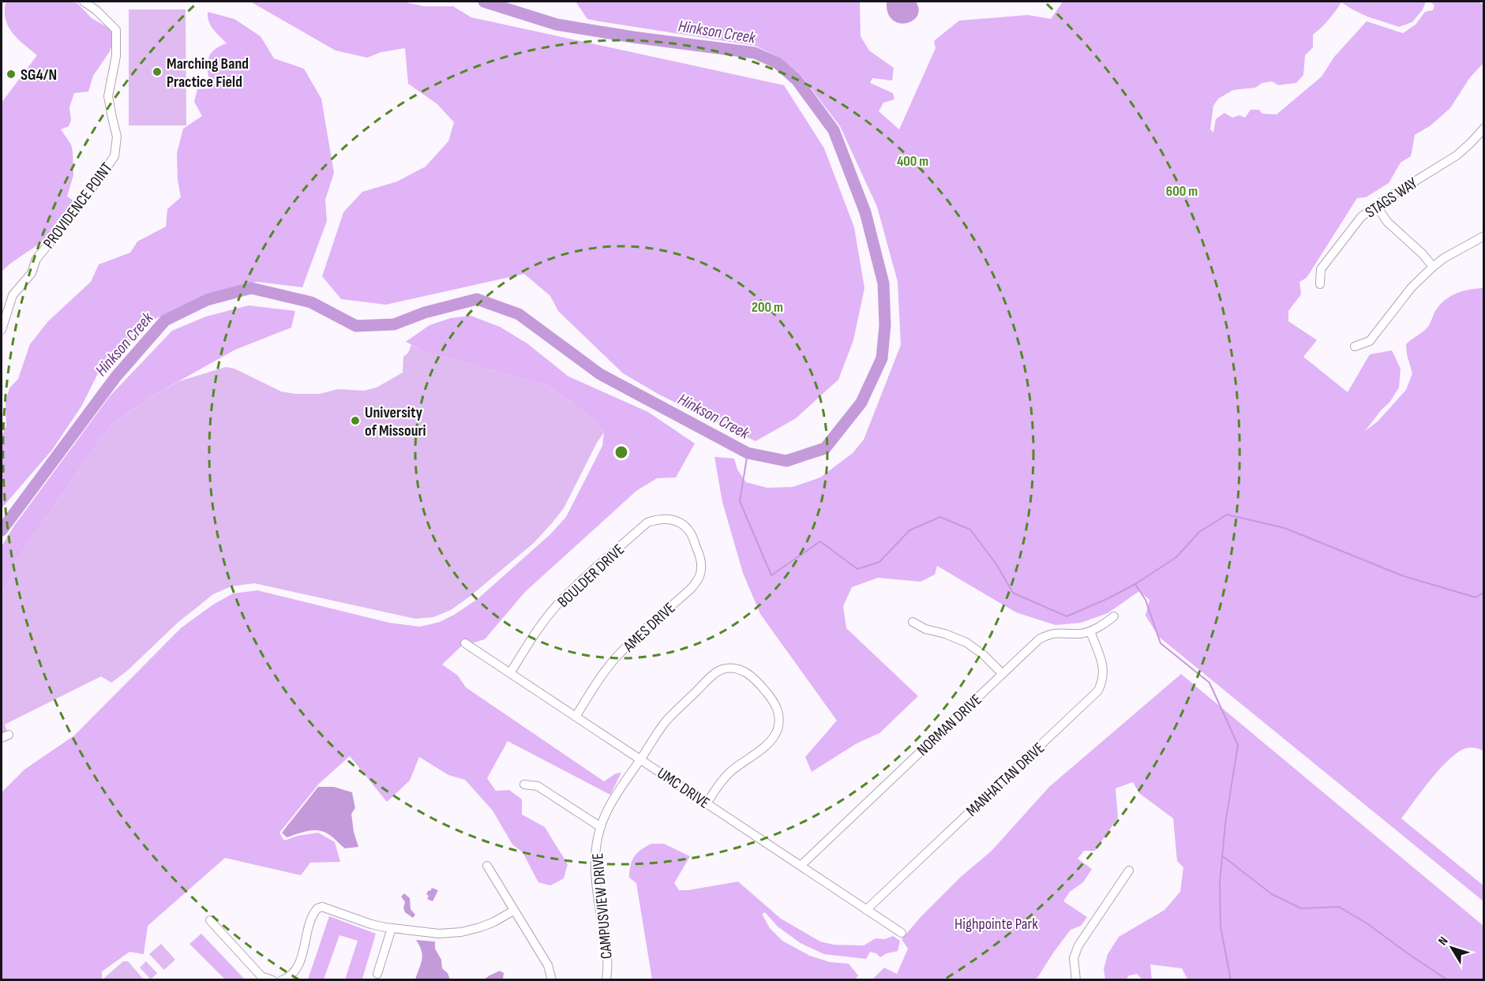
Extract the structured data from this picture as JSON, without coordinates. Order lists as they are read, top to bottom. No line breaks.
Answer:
{"streets":{"street":["STAGS WAY","PROVIDENCE POINT","BOULDER DRIVE","AMES DRIVE","NORMAN DRIVE","MANHATTAN DRIVE","UMC DRIVE","CAMPUSVIEW DRIVE"]},"crossings":[["BOULDER DRIVE","AMES DRIVE"],["BOULDER DRIVE","UMC DRIVE"],["AMES DRIVE","UMC DRIVE"],["NORMAN DRIVE","MANHATTAN DRIVE"],["NORMAN DRIVE","UMC DRIVE"],["MANHATTAN DRIVE","UMC DRIVE"],["UMC DRIVE","CAMPUSVIEW DRIVE"]],"water":["Hinkson Creek"],"parks":["Highpointe Park"],"places":["Marching Band Practice Field","SG4/N","University of Missouri"],"north":"top left","rings":["400 m","600 m","200 m"]}
